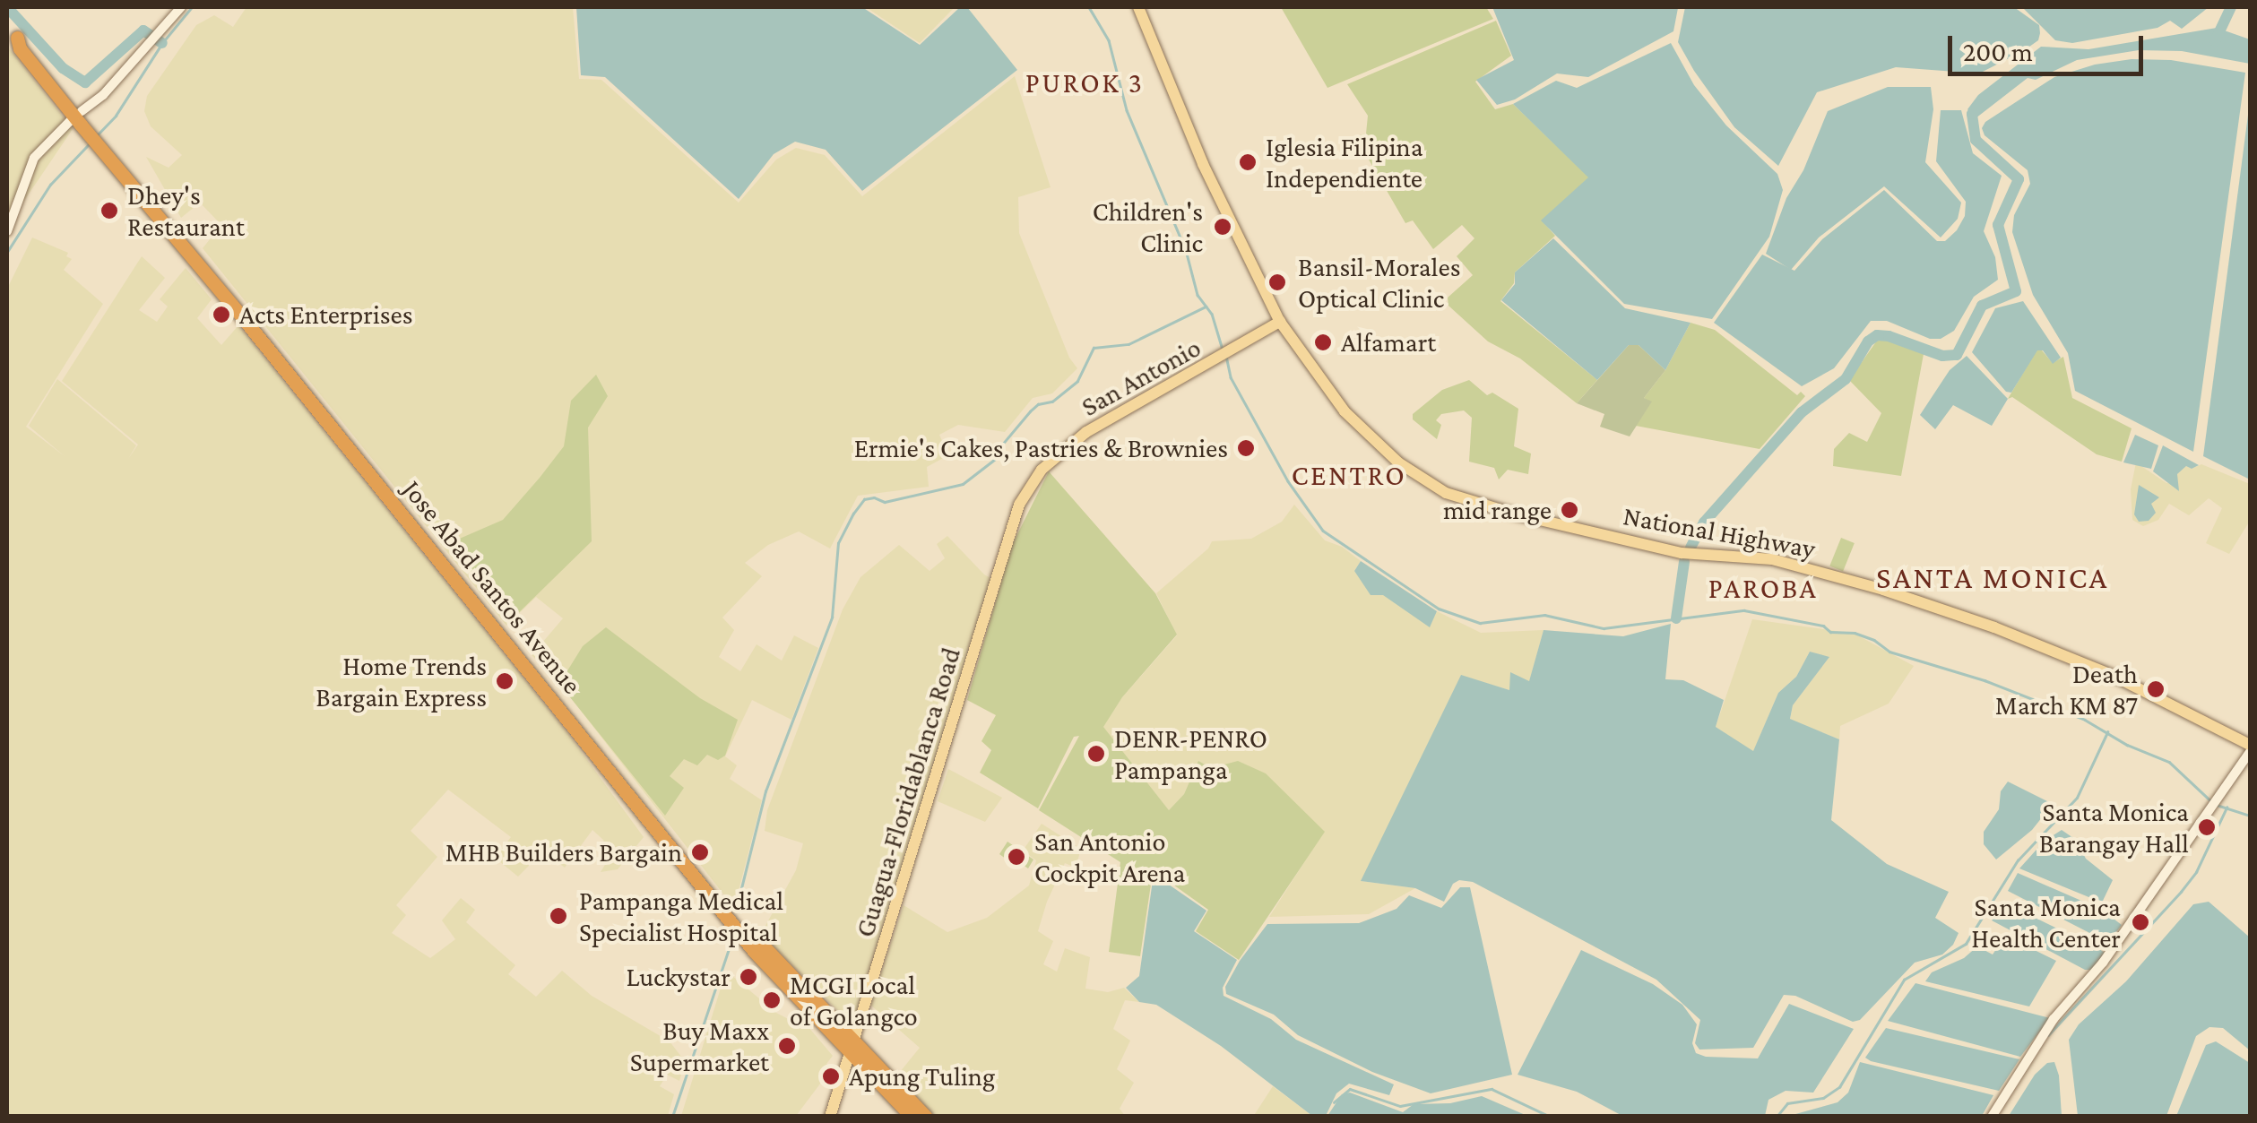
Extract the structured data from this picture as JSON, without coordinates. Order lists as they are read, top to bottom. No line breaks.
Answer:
{"streets":{"highway":["Jose Abad Santos Avenue"],"main road":["San Antonio","National Highway","Guagua-Floridablanca Road"]},"crossings":[["San Antonio","National Highway"],["San Antonio","Guagua-Floridablanca Road"],["Jose Abad Santos Avenue","Guagua-Floridablanca Road"]],"districts":["PUROK 3","CENTRO","SANTA MONICA","PAROBA"],"places":["Iglesia Filipina Independiente","Dhey's Restaurant","Children's Clinic","Bansil-Morales Optical Clinic","Acts Enterprises","Alfamart","Ermie's Cakes, Pastries & Brownies","mid range","Home Trends Bargain Express","Death March KM 87","DENR-PENRO Pampanga","Santa Monica Barangay Hall","MHB Builders Bargain","San Antonio Cockpit Arena","Pampanga Medical Specialist Hospital","Santa Monica Health Center","Luckystar","MCGI Local of Golangco","Buy Maxx Supermarket","Apung Tuling"],"scale_bar":"200 m"}
